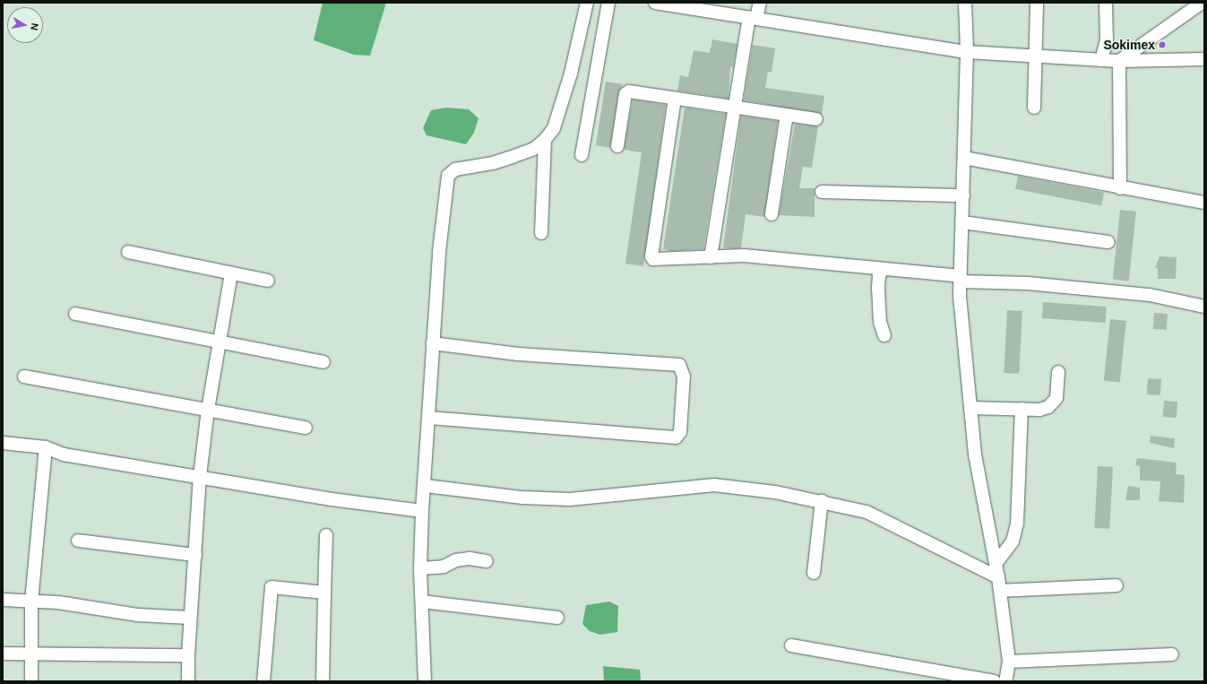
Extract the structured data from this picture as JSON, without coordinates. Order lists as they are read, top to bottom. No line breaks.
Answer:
{"places":["Sokimex"],"north":"right"}
